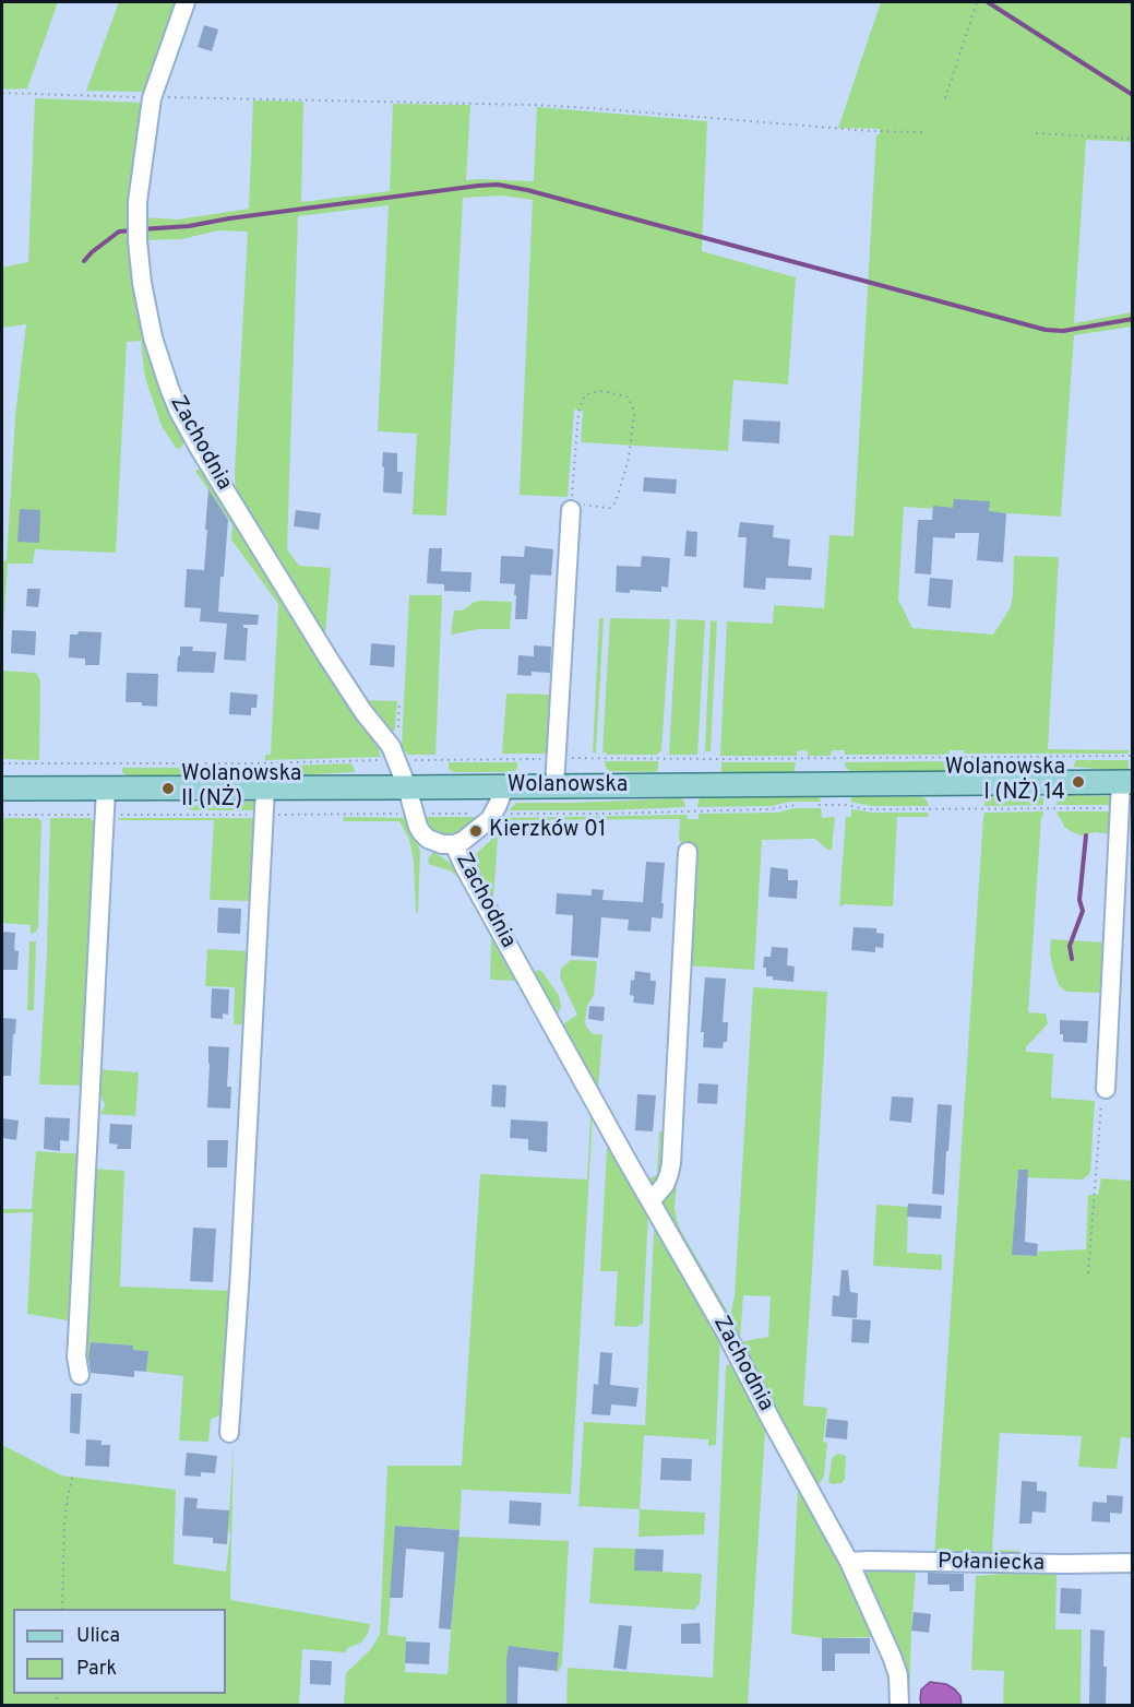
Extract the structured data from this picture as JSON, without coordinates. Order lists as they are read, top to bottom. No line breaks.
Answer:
{"streets":{"main road":["Wolanowska"],"street":["Zachodnia","Połaniecka"]},"crossings":[["Zachodnia","Wolanowska"],["Zachodnia","Połaniecka"]],"places":["Wolanowska I (NŻ) 14","Wolanowska II (NŻ)","Kierzków 01"],"legend":["Ulica","Park"]}
